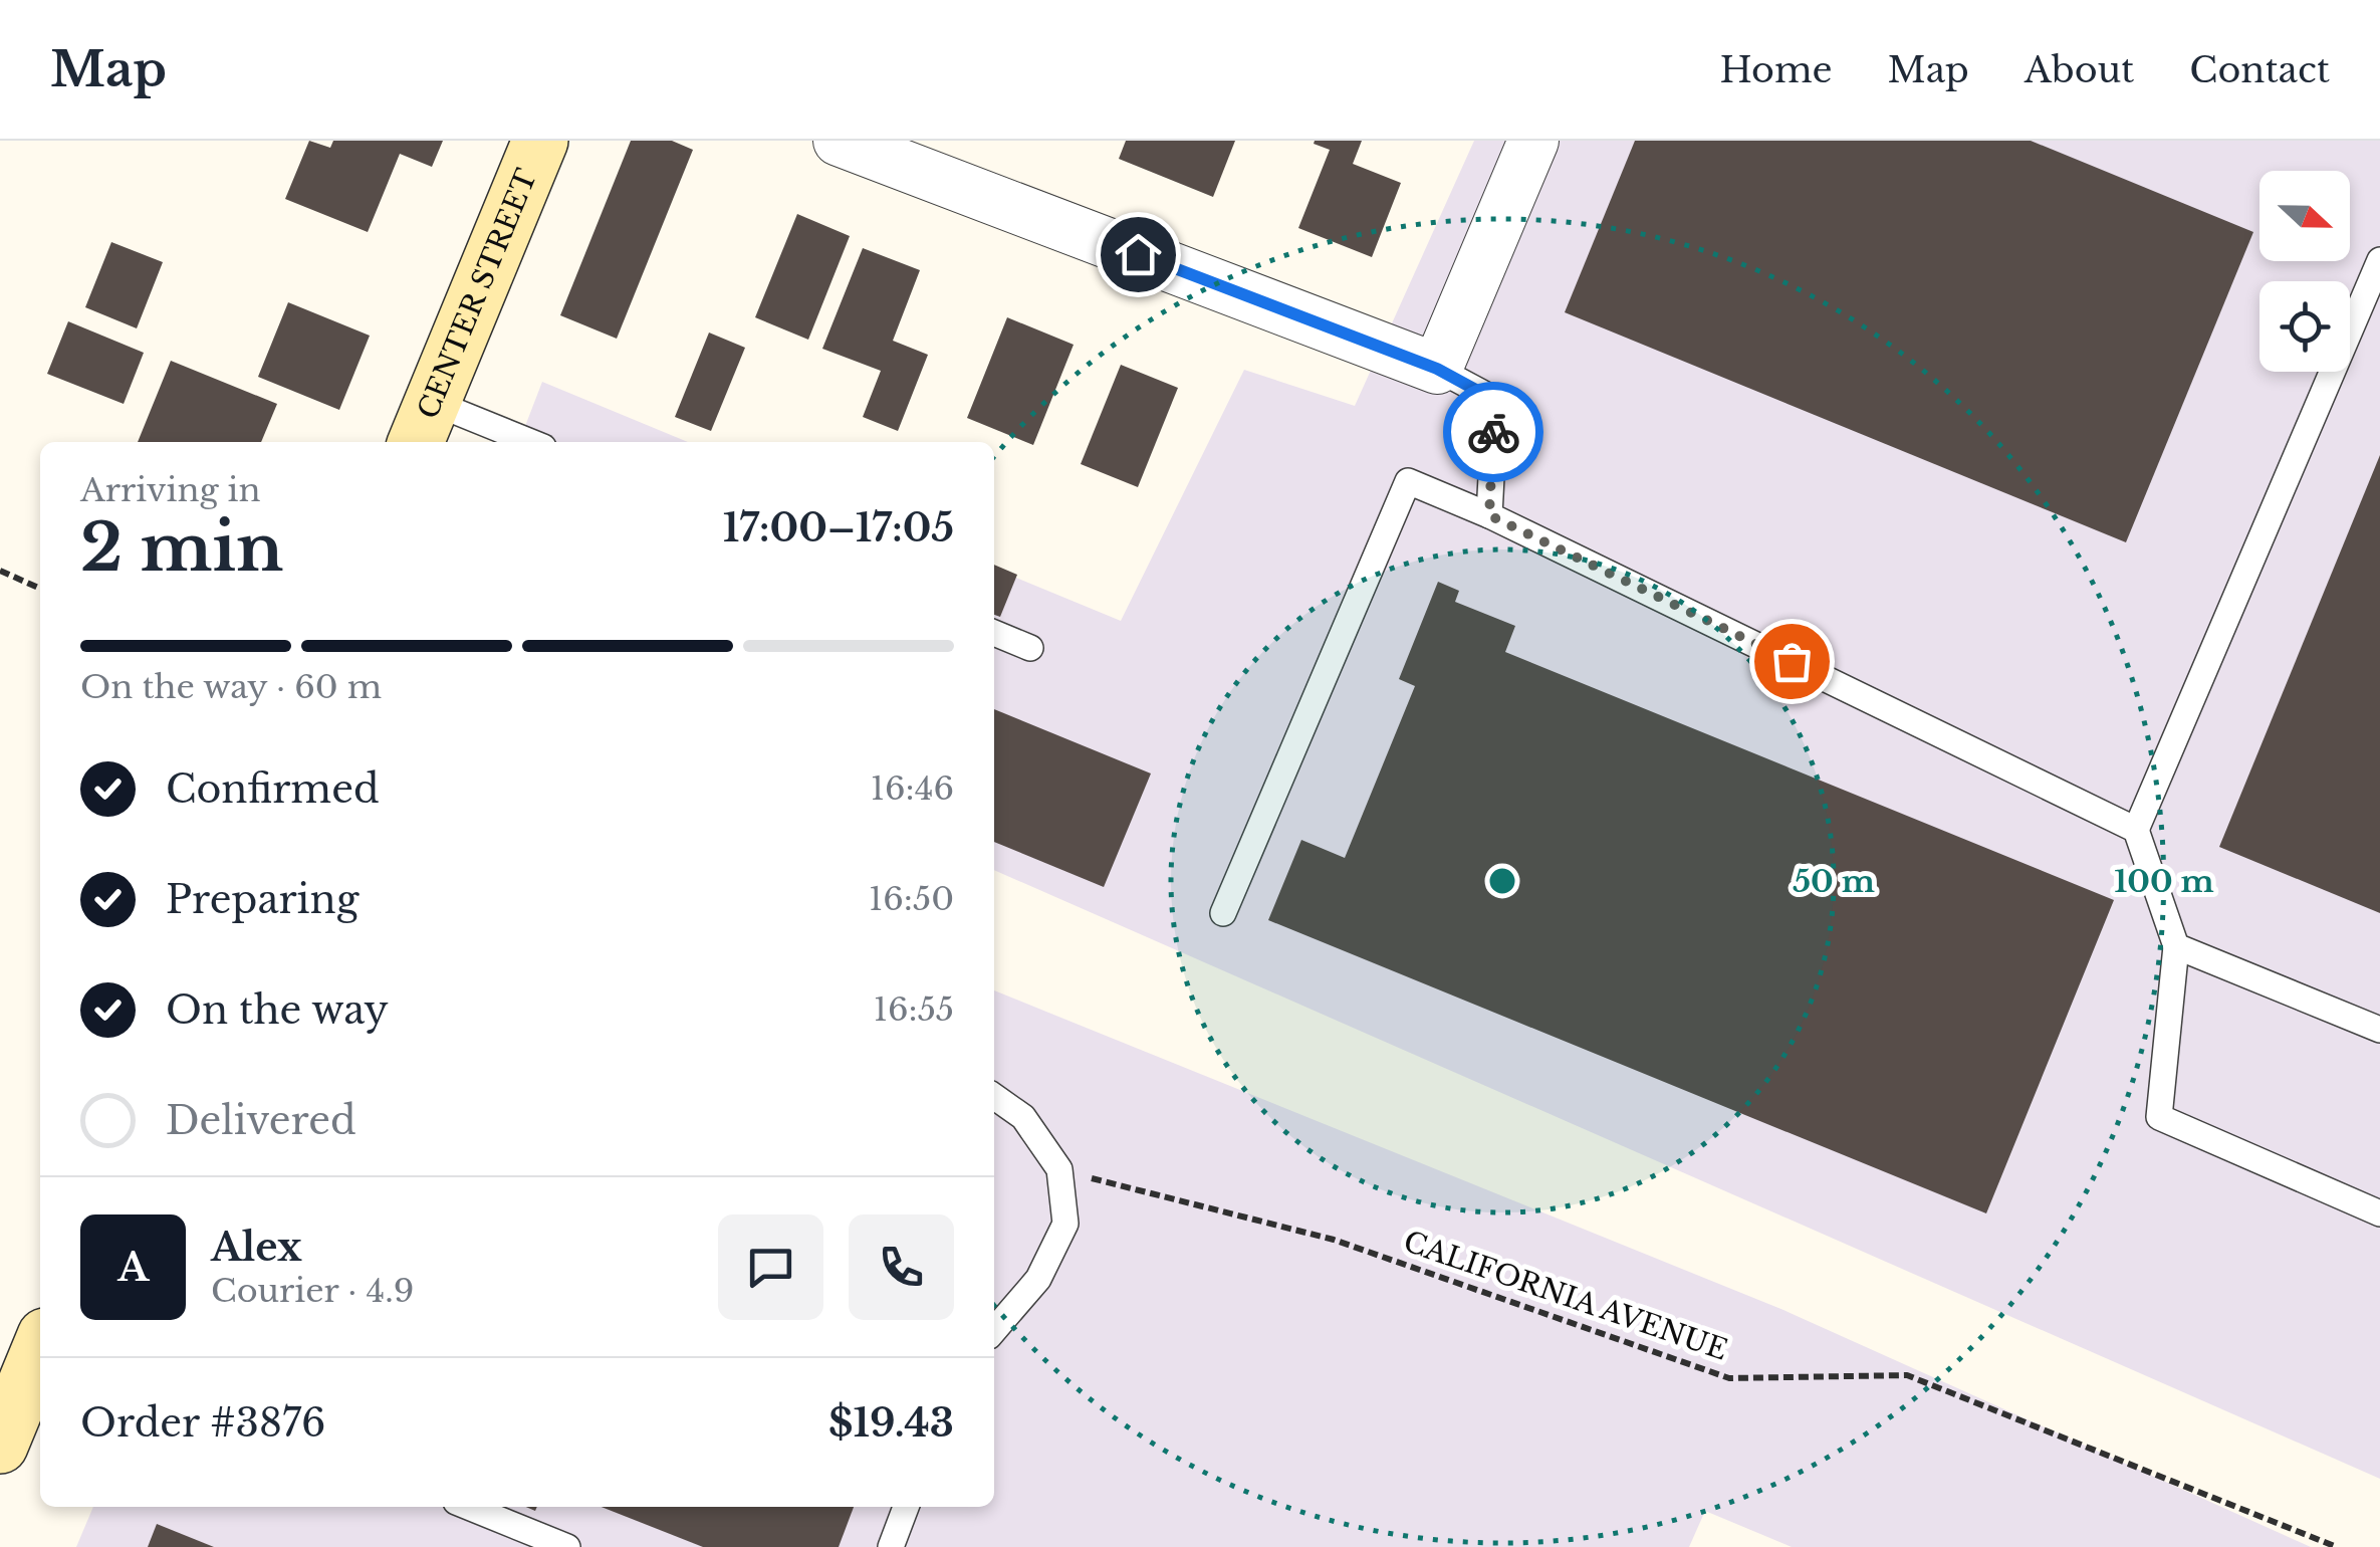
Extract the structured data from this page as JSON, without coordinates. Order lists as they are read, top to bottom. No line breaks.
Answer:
{"streets":{"main road":["CENTER STREET"],"path":["CALIFORNIA AVENUE"]},"north":"right","page":{"header":"Map","nav":["Home","Map","About","Contact"],"heading":["2 min","Arriving in","17:00–17:05"],"panel":["Alex","Courier · 4.9","Order #3876","$19.43"],"bar":"On the way · 60 m","list":[["Confirmed","16:46"],["Preparing","16:50"],["On the way","16:55"],"Delivered"],"round":"A"},"rings":["50 m","100 m"]}
